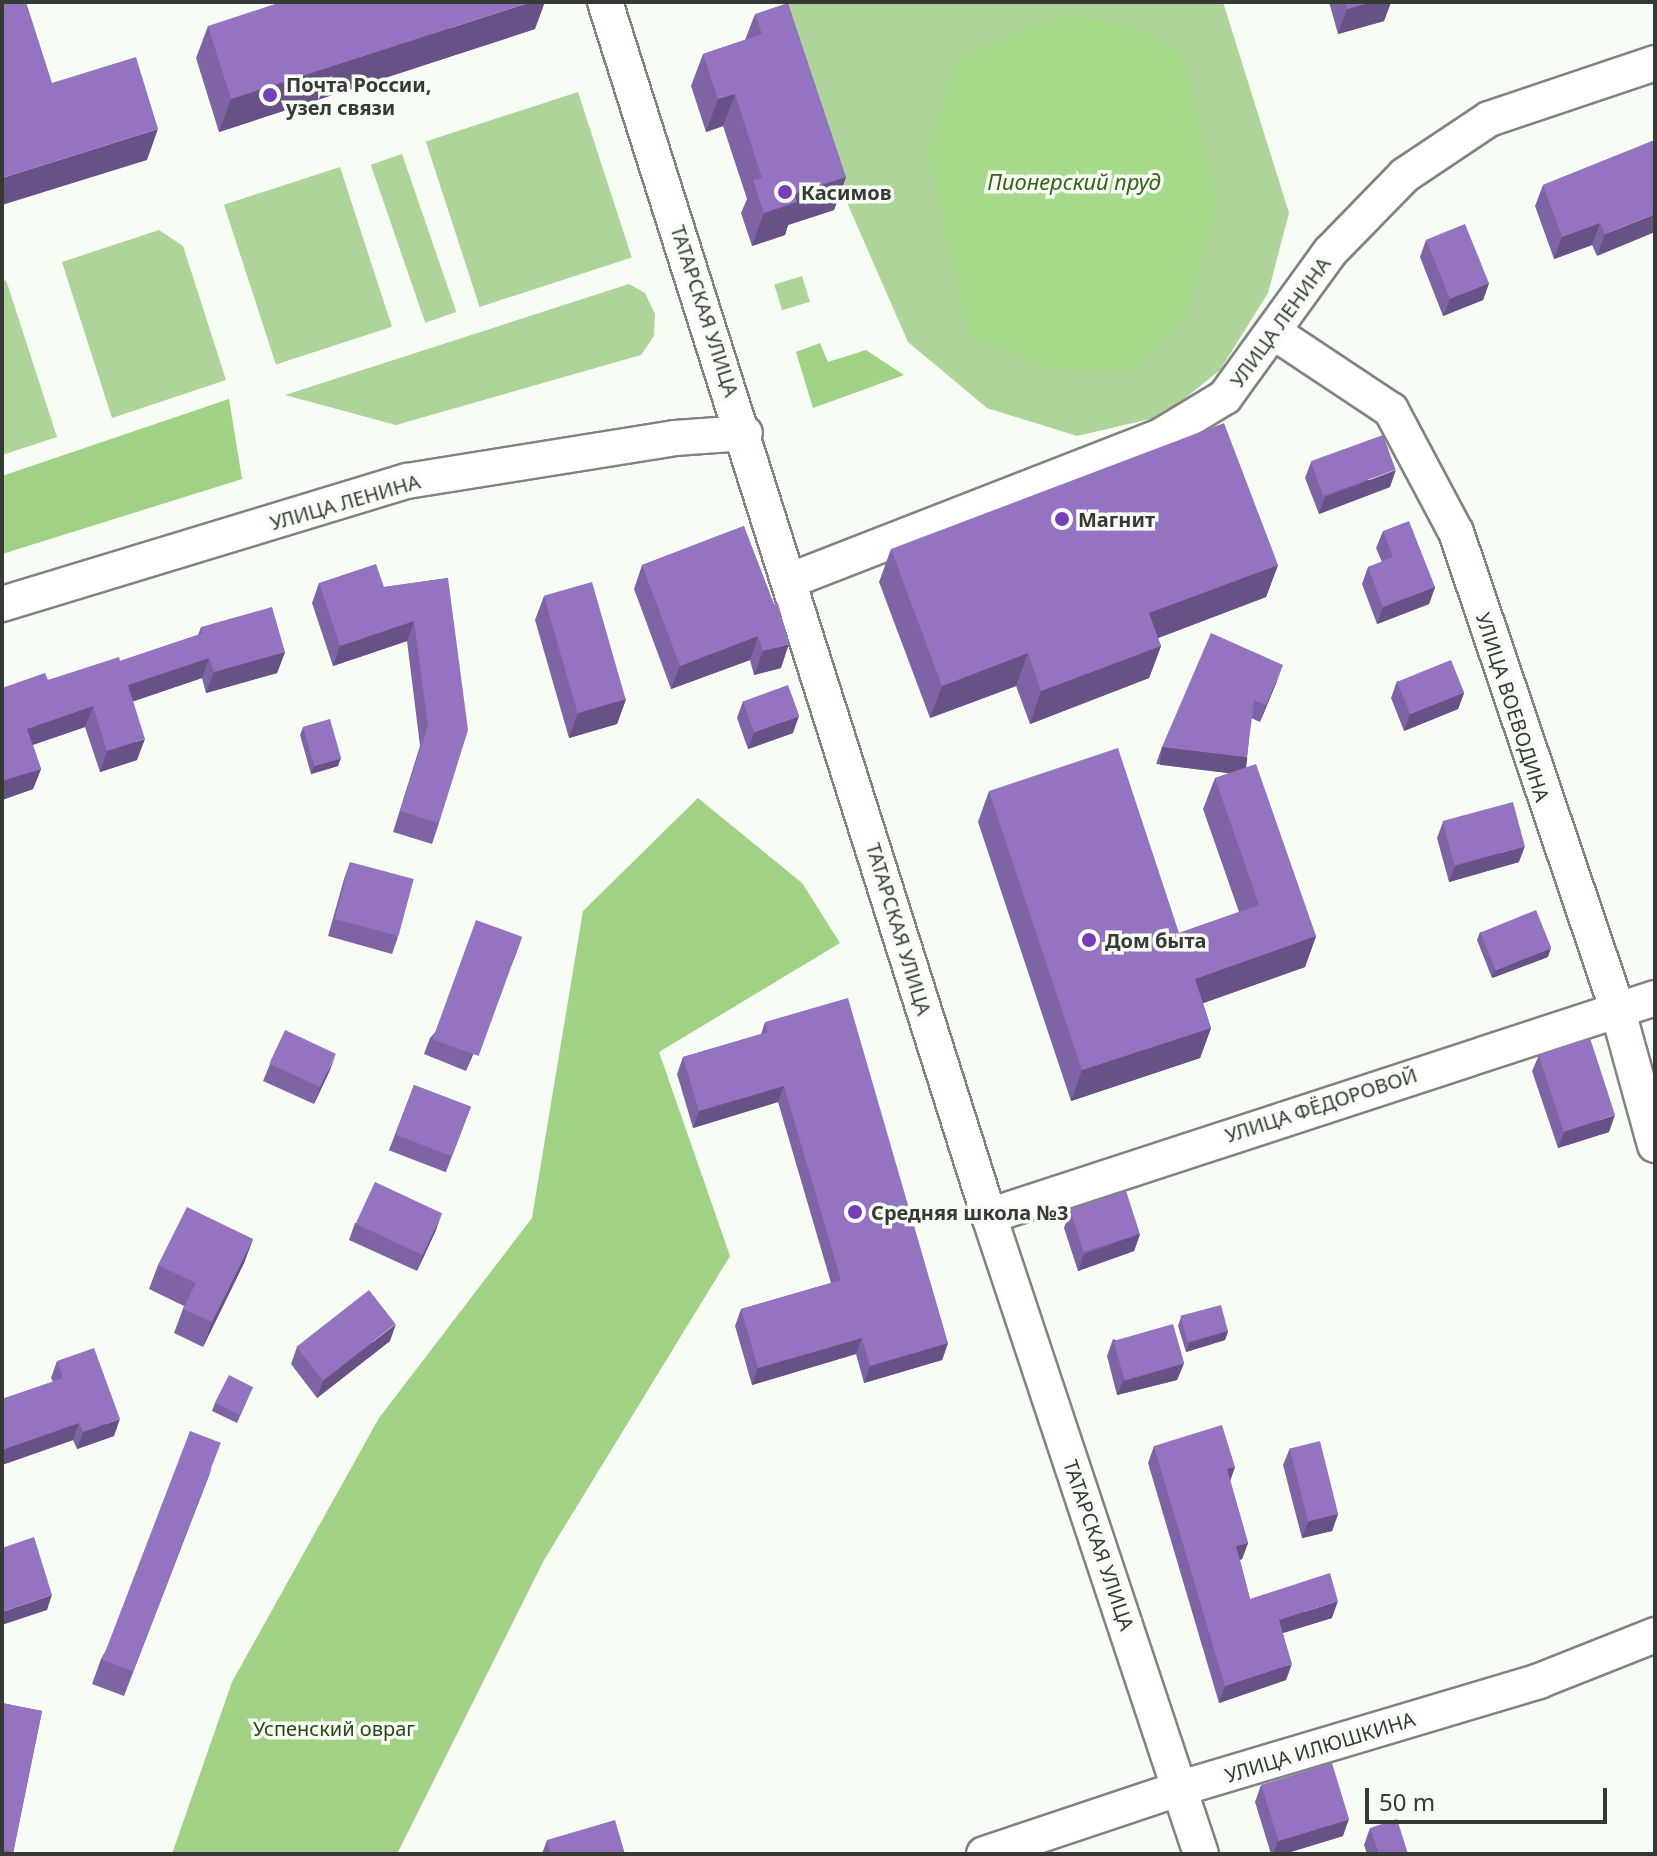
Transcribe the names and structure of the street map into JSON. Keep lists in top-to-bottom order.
{
  "streets": {
    "street": [
      "ТАТАРСКАЯ УЛИЦА",
      "УЛИЦА ЛЕНИНА",
      "УЛИЦА ВОЕВОДИНА",
      "УЛИЦА ФЁДОРОВОЙ",
      "УЛИЦА ИЛЮШКИНА"
    ]
  },
  "crossings": [
    ["ТАТАРСКАЯ УЛИЦА", "УЛИЦА ЛЕНИНА"],
    ["ТАТАРСКАЯ УЛИЦА", "УЛИЦА ФЁДОРОВОЙ"],
    ["ТАТАРСКАЯ УЛИЦА", "УЛИЦА ИЛЮШКИНА"],
    ["УЛИЦА ЛЕНИНА", "УЛИЦА ВОЕВОДИНА"],
    ["УЛИЦА ВОЕВОДИНА", "УЛИЦА ФЁДОРОВОЙ"]
  ],
  "water": ["Пионерский пруд"],
  "parks": ["Успенский овраг"],
  "places": [
    "Почта России, узел связи",
    "Касимов",
    "Магнит",
    "Дом быта",
    "Средняя школа №3"
  ],
  "scale_bar": "50 m"
}
